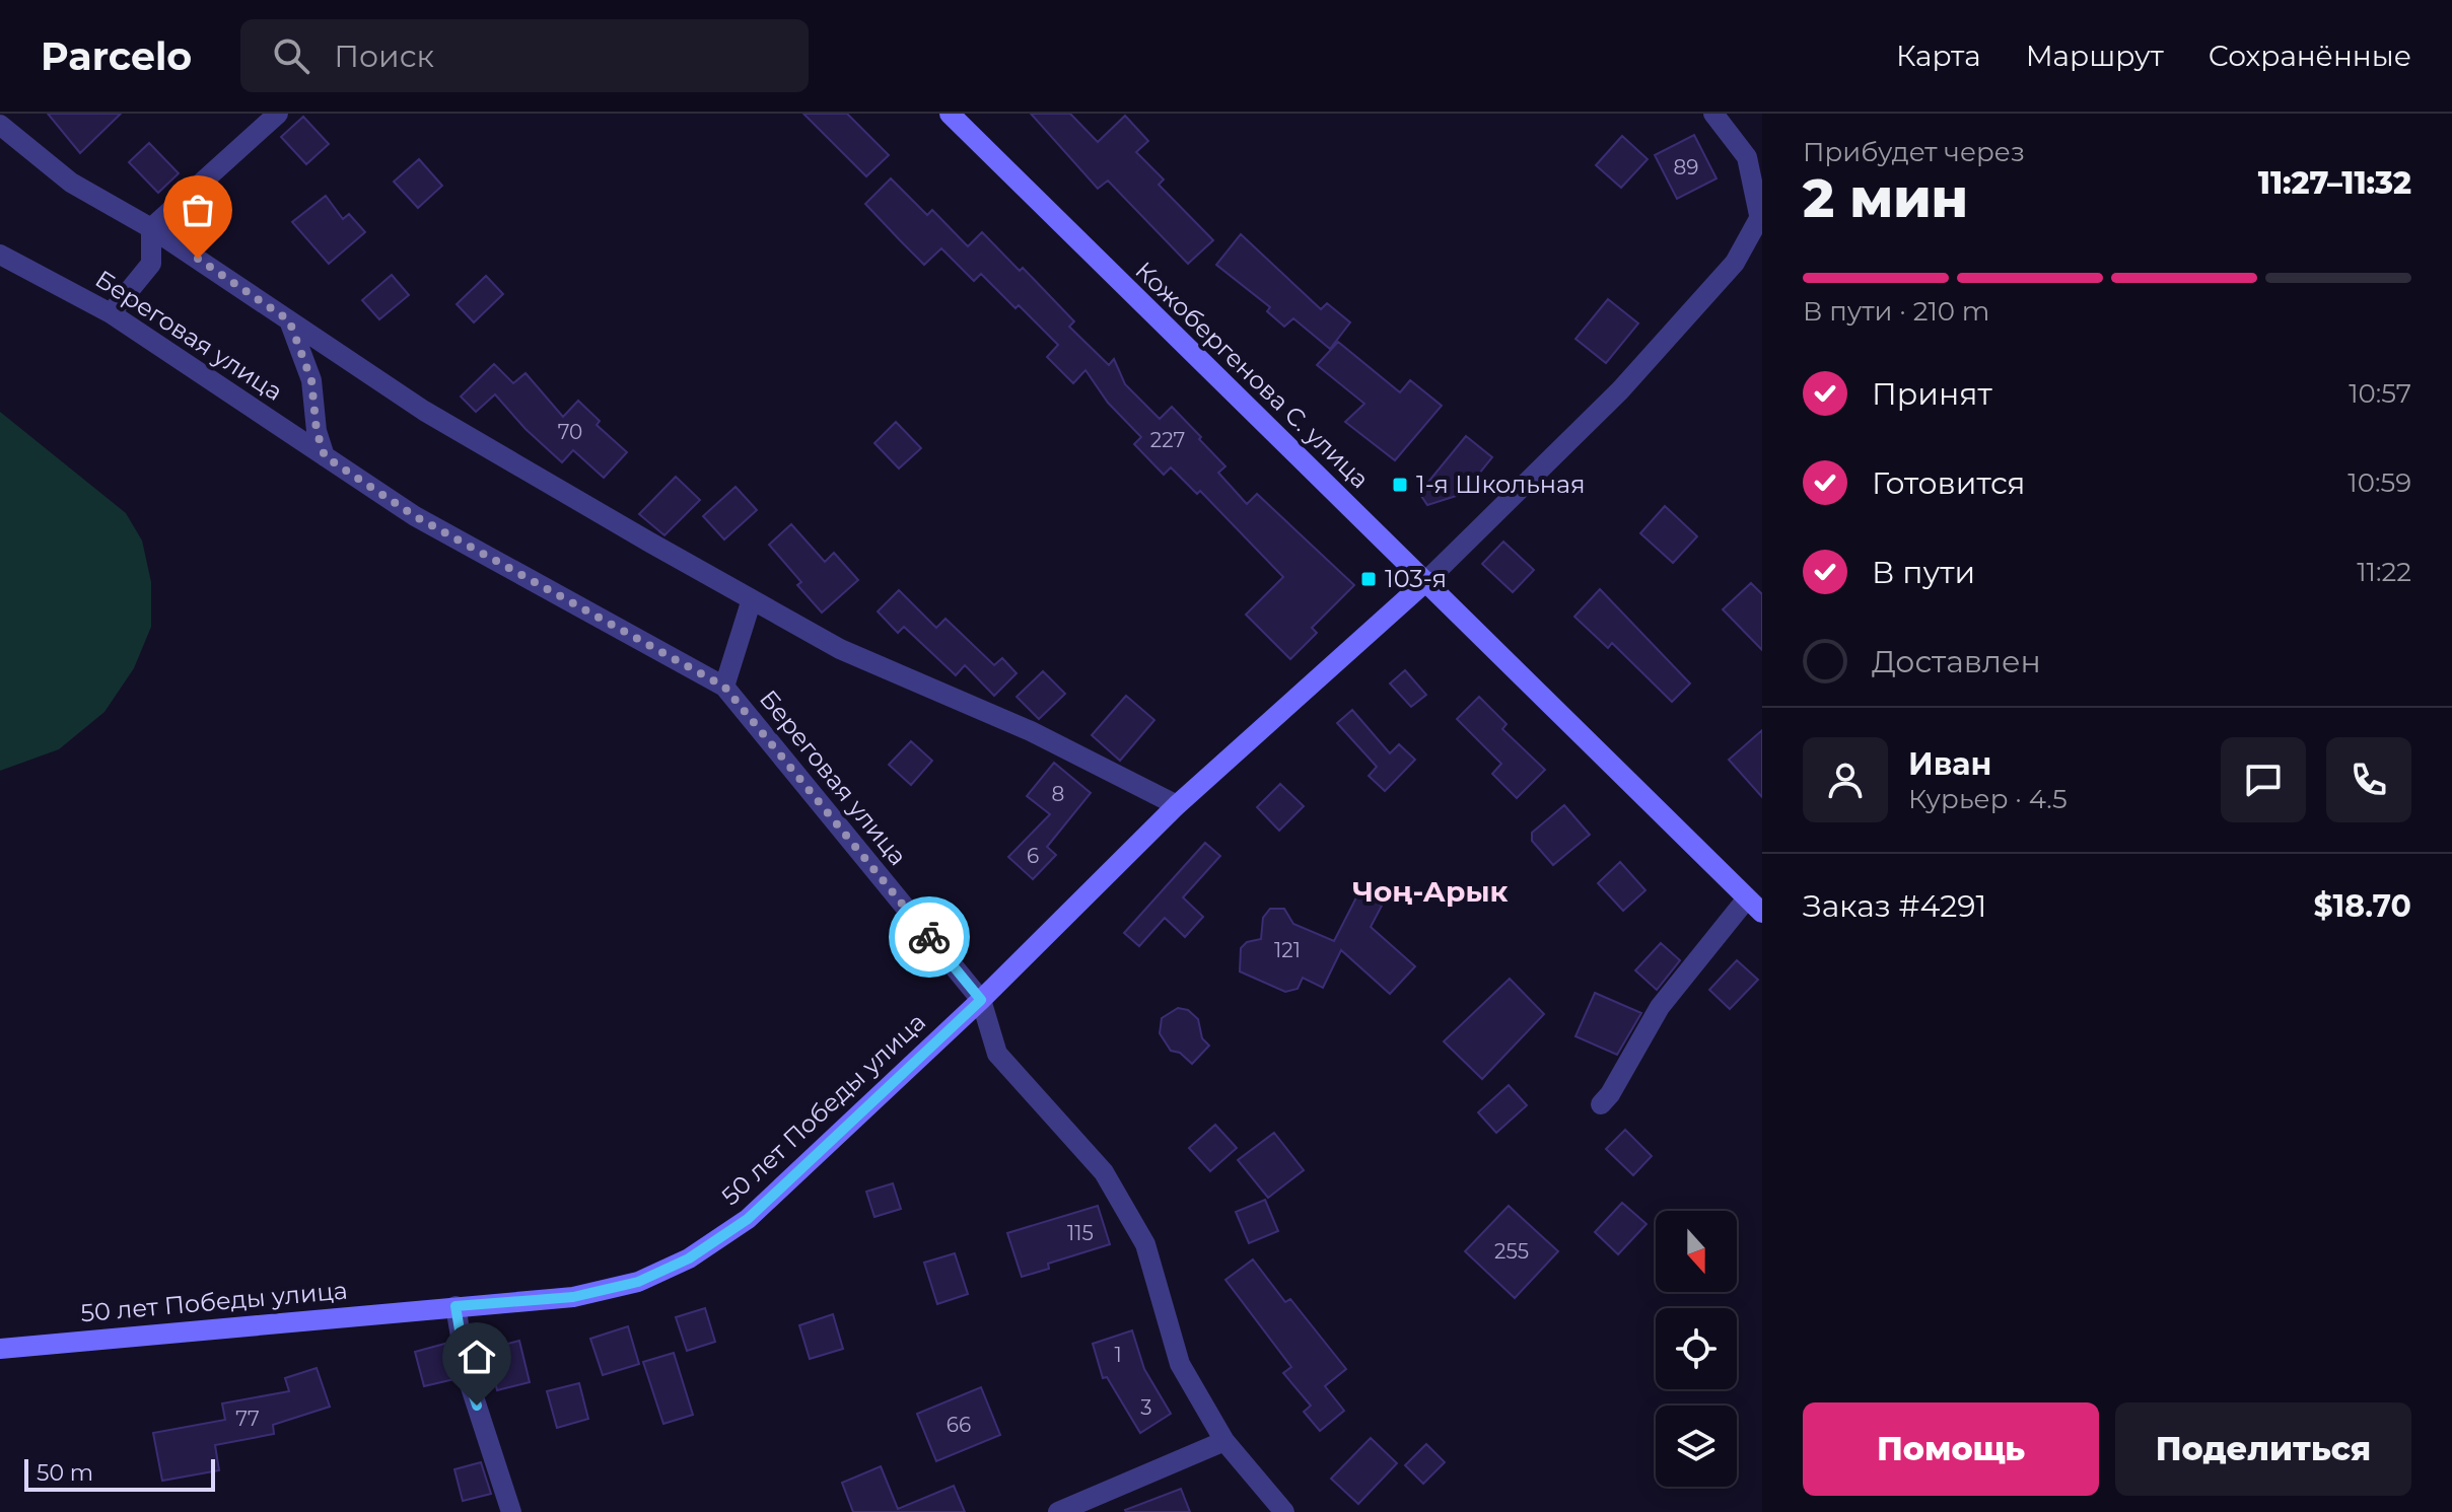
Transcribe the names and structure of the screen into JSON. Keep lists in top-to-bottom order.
{
  "streets": {
    "main road": ["Кожобергенова С. улица", "50 лет Победы улица"],
    "street": ["Береговая улица"]
  },
  "crossings": [
    ["Береговая улица", "50 лет Победы улица"],
    ["Кожобергенова С. улица", "50 лет Победы улица"]
  ],
  "districts": ["Чоң-Арык"],
  "places": {
    "transit": ["1-я Школьная", "103-я"]
  },
  "house_numbers": [
    "89",
    "70",
    "227",
    "8",
    "6",
    "121",
    "115",
    "255",
    "1",
    "3",
    "77",
    "66"
  ],
  "scale_bar": "50 m",
  "north": "bottom",
  "page": {
    "header": "Parcelo",
    "search": "Поиск",
    "nav": ["Карта", "Маршрут", "Сохранённые"],
    "heading": ["2 мин", "Прибудет через", "11:27–11:32"],
    "panel": [
      "Иван",
      "Курьер · 4.5",
      "Заказ #4291",
      "$18.70"
    ],
    "bar": "В пути · 210 m",
    "list": [
      ["Принят", "10:57"],
      ["Готовится", "10:59"],
      ["В пути", "11:22"],
      "Доставлен"
    ],
    "buttons": ["Помощь", "Поделиться"],
    "scale": "50 m"
  }
}
